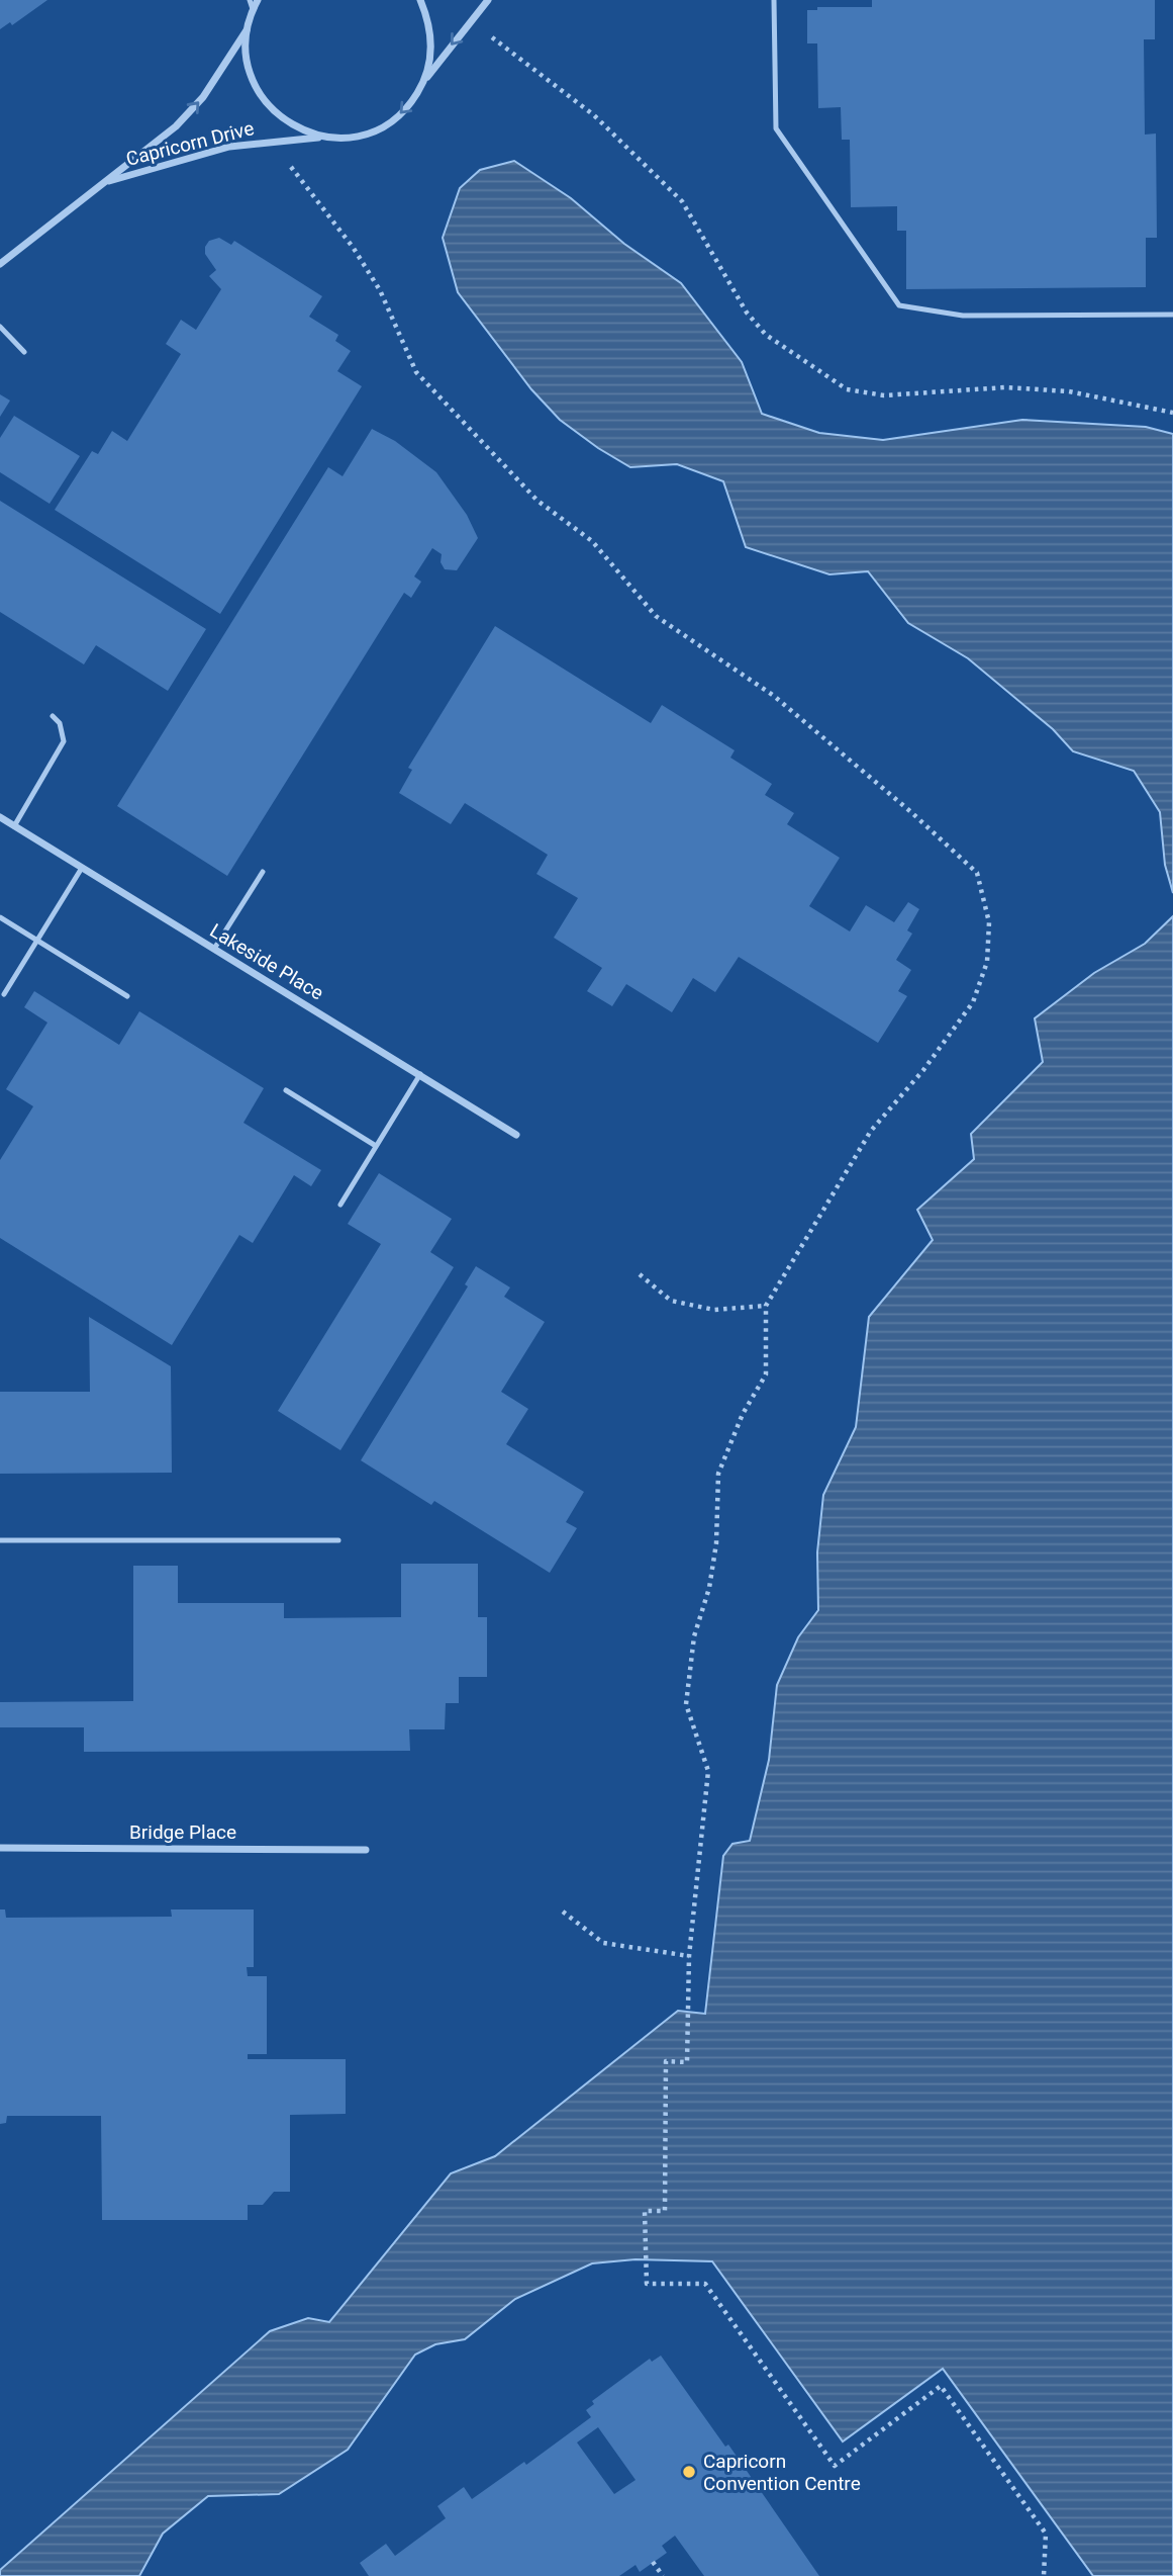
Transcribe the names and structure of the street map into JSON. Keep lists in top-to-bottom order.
{
  "streets": {
    "street": ["Capricorn Drive", "Lakeside Place", "Bridge Place"]
  },
  "places": ["Capricorn Convention Centre"]
}
